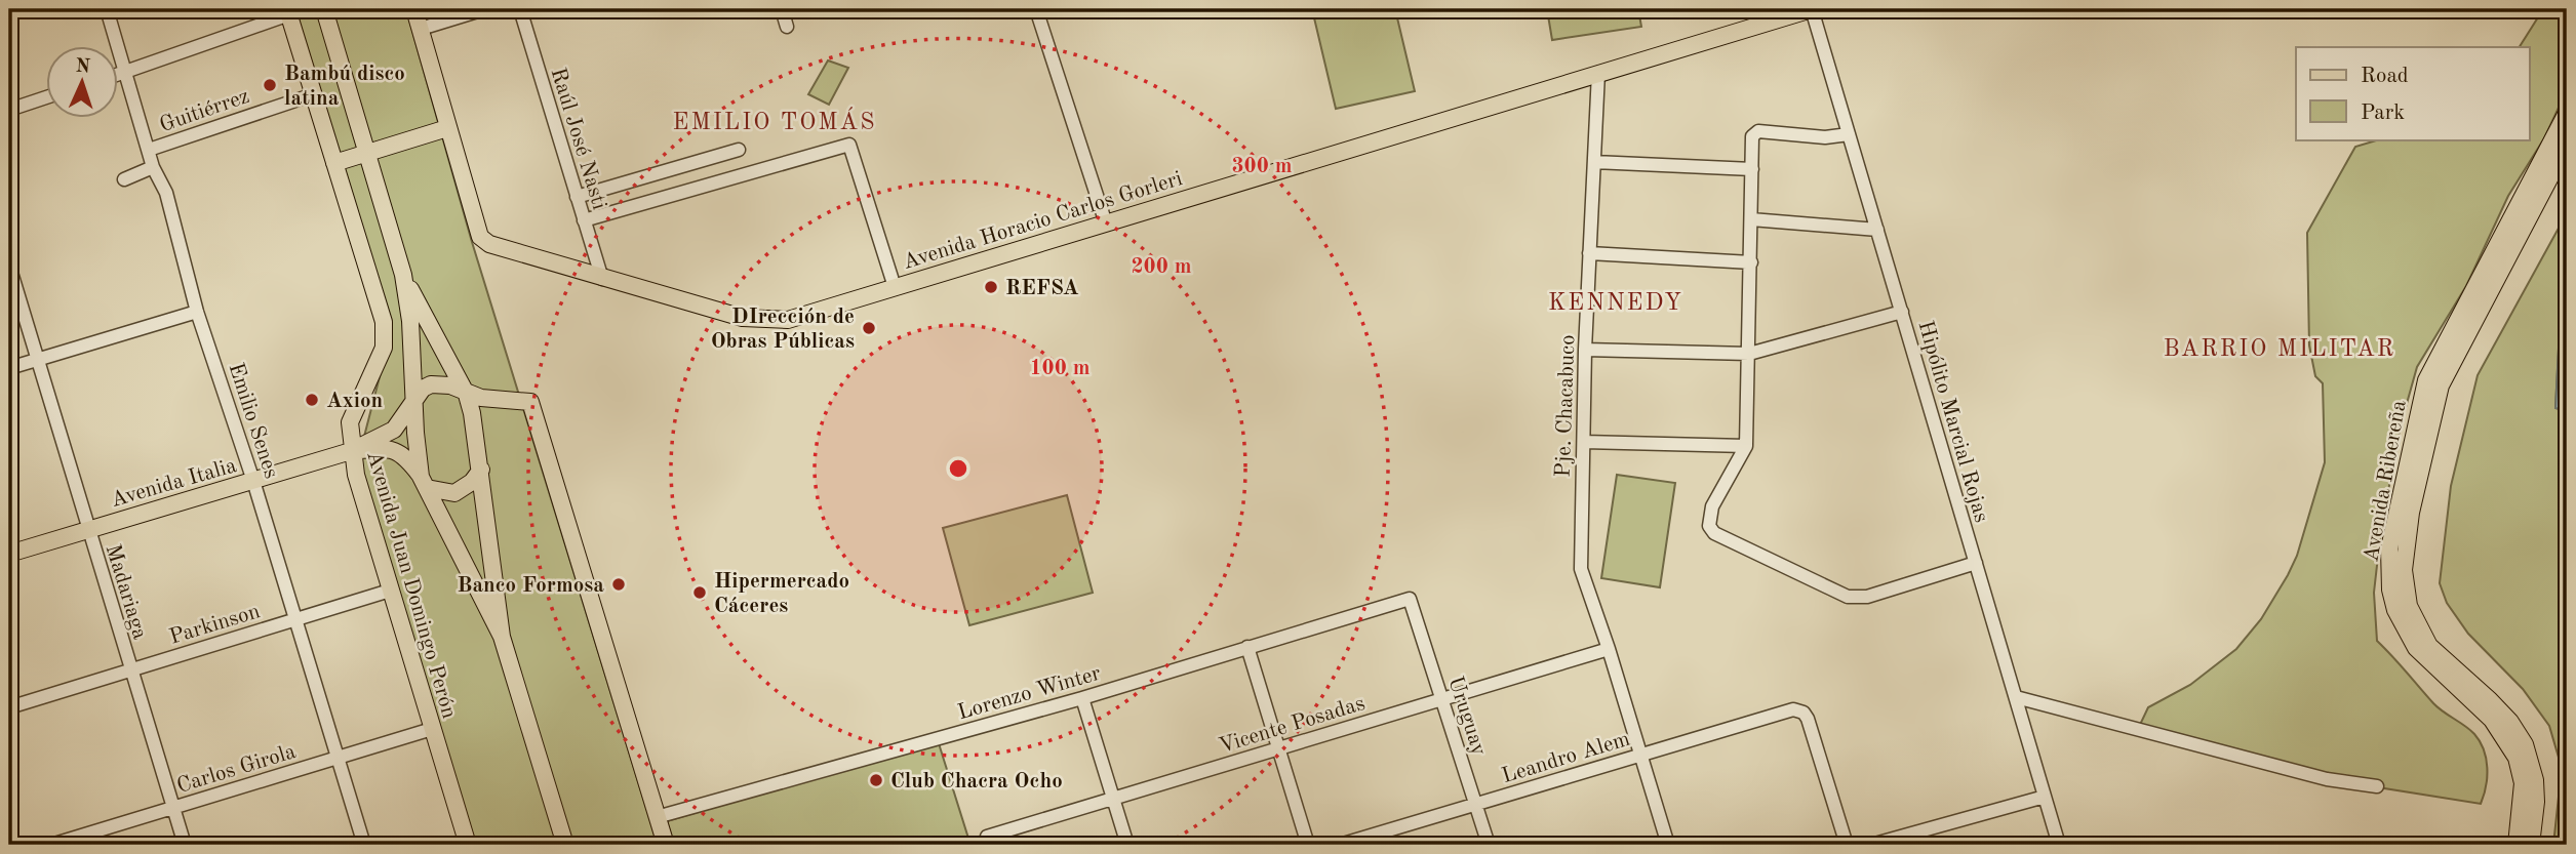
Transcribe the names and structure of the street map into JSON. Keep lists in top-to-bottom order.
{
  "streets": {
    "main road": [
      "Avenida Horacio Carlos Gorleri",
      "Avenida Ribereña",
      "Avenida Italia",
      "Avenida Juan Domingo Perón"
    ],
    "street": [
      "Guitiérrez",
      "Raúl José Nasti",
      "Pje. Chacabuco",
      "Emilio Senes",
      "Hipólito Marcial Rojas",
      "Madariaga",
      "Parkinson",
      "Lorenzo Winter",
      "Uruguay",
      "Vicente Posadas",
      "Leandro Alem",
      "Carlos Girola"
    ]
  },
  "crossings": [
    ["Guitiérrez", "Emilio Senes"],
    ["Guitiérrez", "Avenida Juan Domingo Perón"],
    ["Raúl José Nasti", "Avenida Horacio Carlos Gorleri"],
    ["Avenida Horacio Carlos Gorleri", "Pje. Chacabuco"],
    ["Avenida Horacio Carlos Gorleri", "Hipólito Marcial Rojas"],
    ["Pje. Chacabuco", "Vicente Posadas"],
    ["Pje. Chacabuco", "Leandro Alem"],
    ["Emilio Senes", "Avenida Italia"],
    ["Emilio Senes", "Parkinson"],
    ["Emilio Senes", "Carlos Girola"],
    ["Avenida Italia", "Avenida Juan Domingo Perón"],
    ["Avenida Italia", "Madariaga"],
    ["Avenida Juan Domingo Perón", "Parkinson"],
    ["Avenida Juan Domingo Perón", "Carlos Girola"],
    ["Madariaga", "Parkinson"],
    ["Madariaga", "Carlos Girola"],
    ["Lorenzo Winter", "Uruguay"],
    ["Uruguay", "Vicente Posadas"],
    ["Uruguay", "Leandro Alem"]
  ],
  "districts": ["EMILIO TOMÁS", "KENNEDY", "BARRIO MILITAR"],
  "places": [
    "Bambú disco latina",
    "REFSA",
    "DIrección de Obras Públicas",
    "Axion",
    "Banco Formosa",
    "Hipermercado Cáceres",
    "Club Chacra Ocho"
  ],
  "legend": ["Road", "Park"],
  "north": "top",
  "rings": ["300 m", "200 m", "100 m"]
}
